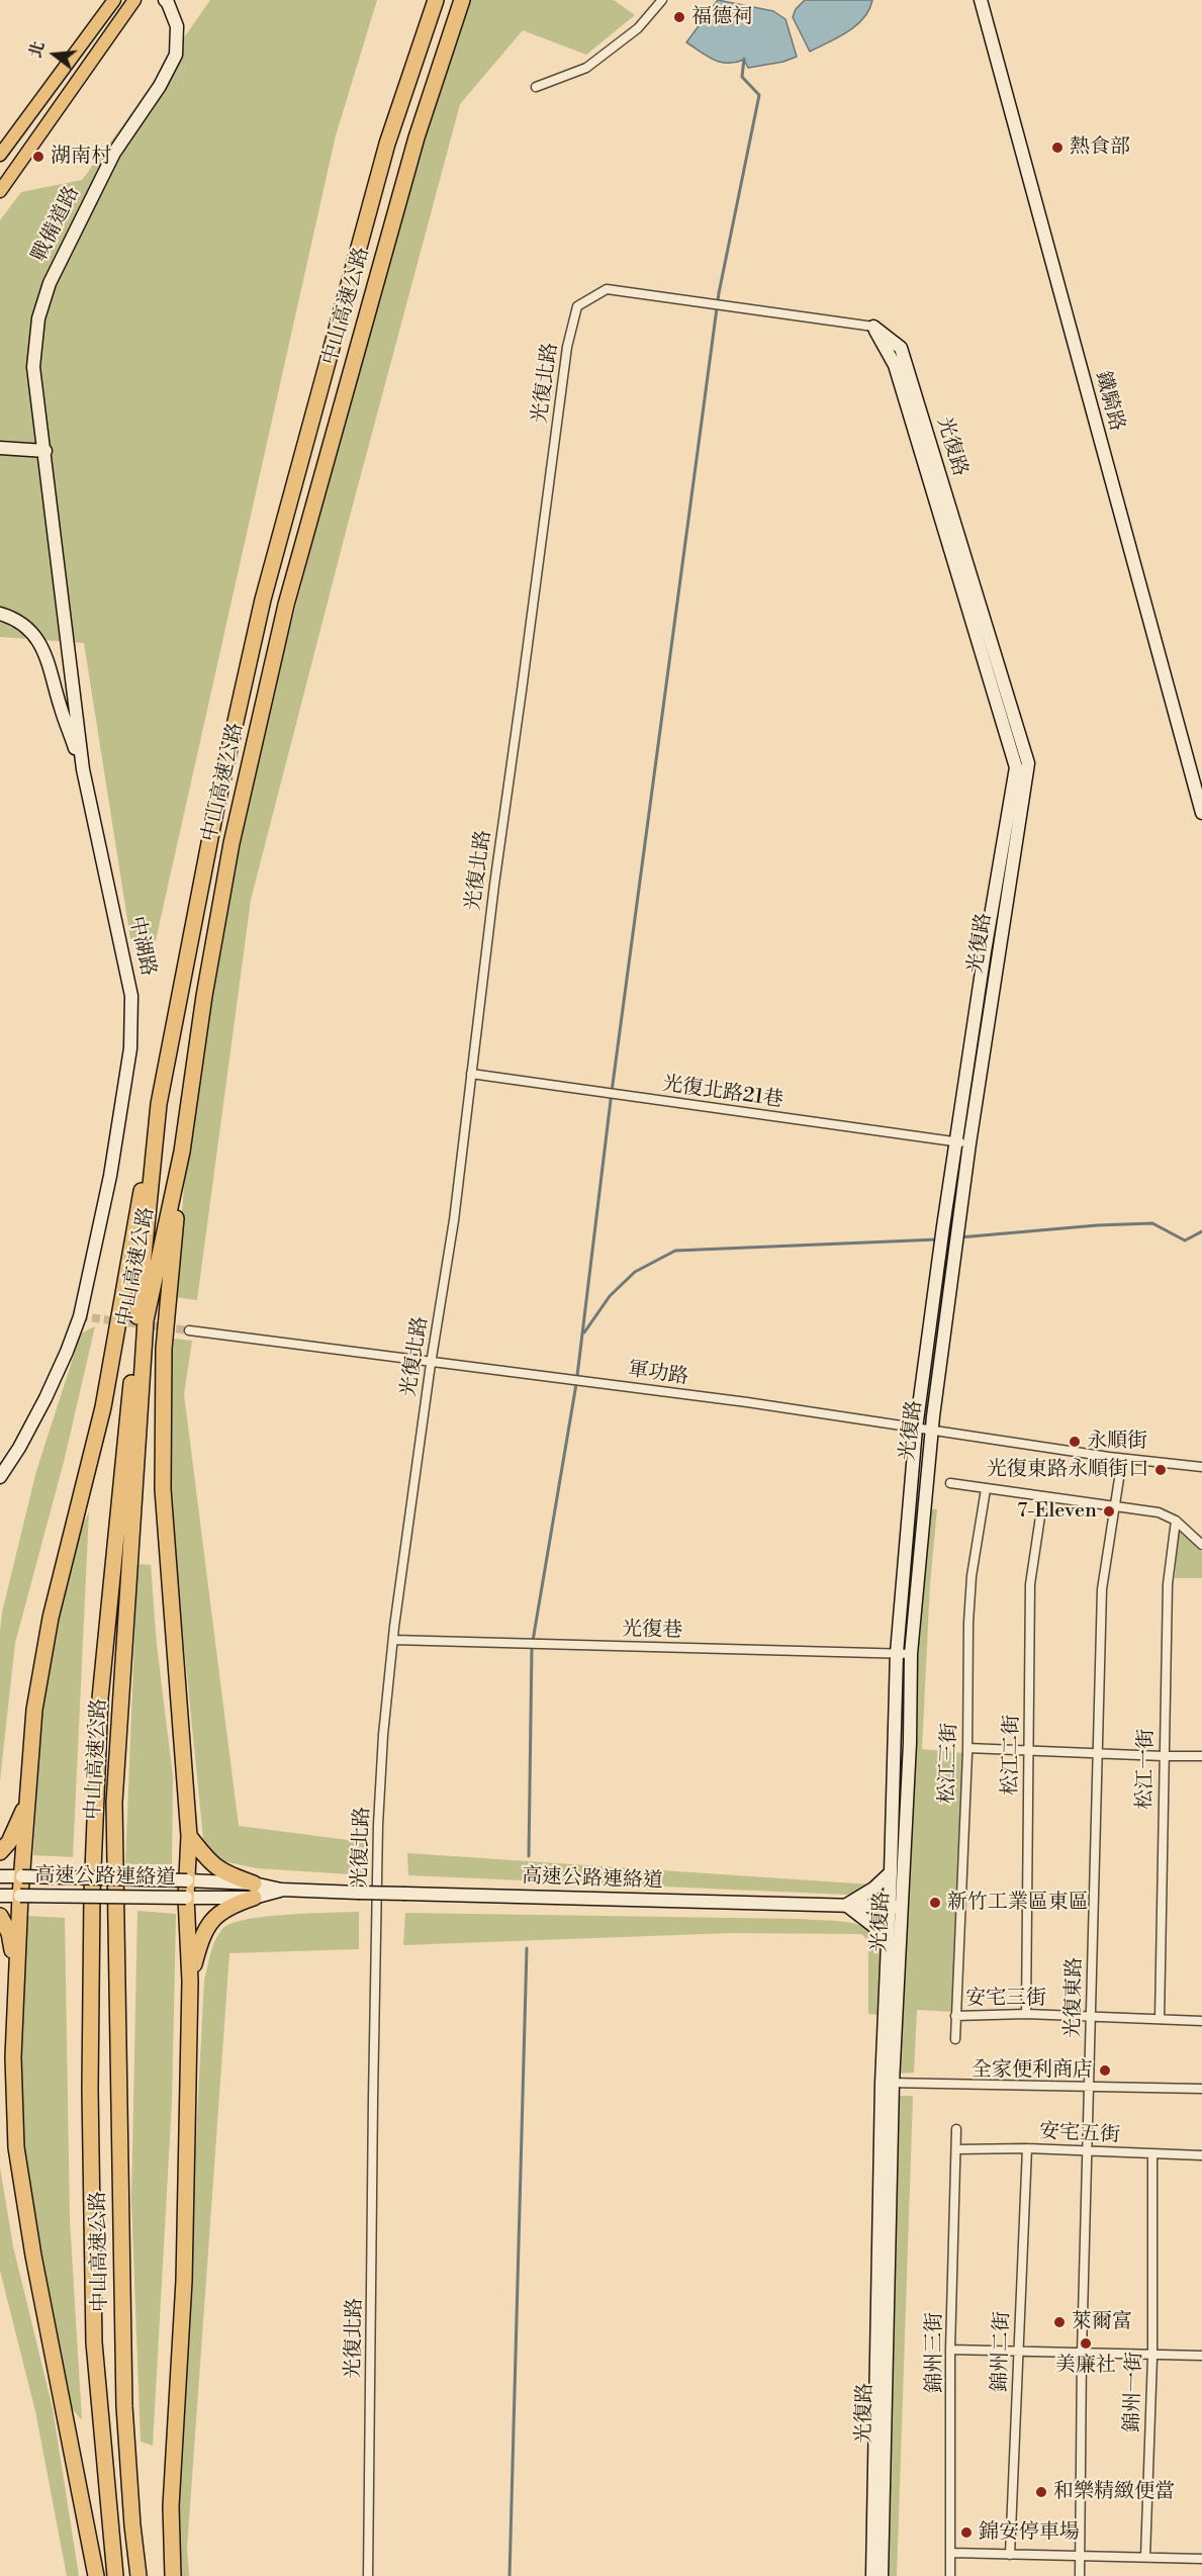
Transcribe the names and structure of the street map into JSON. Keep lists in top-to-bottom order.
{
  "streets": {
    "highway": ["中山高速公路"],
    "street": [
      "戰備道路",
      "光復北路",
      "鐵騎路",
      "光復路",
      "中湖路",
      "光復北路21巷",
      "軍功路",
      "光復巷",
      "松江二街",
      "松江三街",
      "松江一街",
      "高速公路連絡道",
      "光復東路",
      "安宅三街",
      "安宅五街",
      "錦州二街",
      "錦州三街",
      "錦州一街"
    ]
  },
  "crossings": [
    ["戰備道路", "中湖路"],
    ["光復北路", "光復路"],
    ["光復北路", "光復北路21巷"],
    ["光復北路", "軍功路"],
    ["光復北路", "光復巷"],
    ["光復路", "光復北路21巷"],
    ["光復路", "軍功路"],
    ["光復路", "光復巷"],
    ["光復路", "高速公路連絡道"],
    ["軍功路", "光復東路"],
    ["松江二街", "安宅三街"],
    ["松江三街", "安宅三街"],
    ["松江一街", "安宅三街"],
    ["光復東路", "安宅三街"],
    ["光復東路", "安宅五街"],
    ["安宅五街", "錦州二街"],
    ["安宅五街", "錦州三街"],
    ["安宅五街", "錦州一街"]
  ],
  "places": [
    "福德祠",
    "熱食部",
    "湖南村",
    "永順街",
    "光復東路永順街口",
    "7-Eleven",
    "新竹工業區東區",
    "全家便利商店",
    "萊爾富",
    "美廉社",
    "和樂精緻便當",
    "錦安停車場"
  ],
  "north": "left"
}
